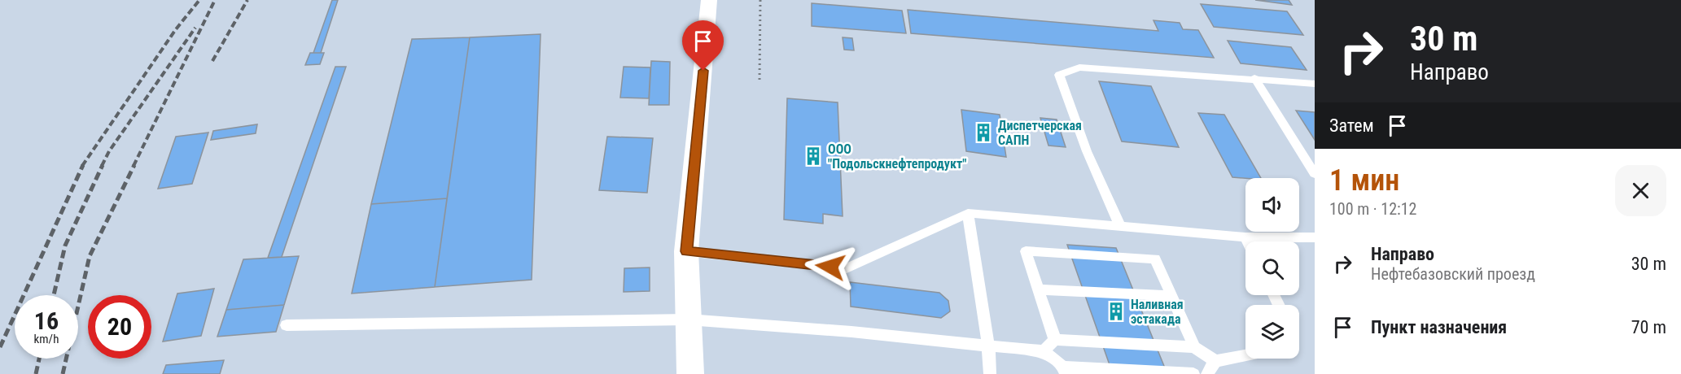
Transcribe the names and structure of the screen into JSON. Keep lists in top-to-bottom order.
{
  "places": {
    "building": ["Диспетчерская САПН", "ООО \"Подольскнефтепродукт\"", "Наливная эстакада"]
  },
  "page": {
    "turn": ["30 m", "Направо"],
    "then": "Затем",
    "heading": ["1 мин", "100 m · 12:12"],
    "list": [
      {
        "name": "Направо",
        "note": "Нефтебазовский проезд",
        "value": "30 m"
      },
      {
        "name": "Пункт назначения",
        "value": "70 m"
      }
    ],
    "speed": "16 km/h",
    "limit": "20"
  }
}
